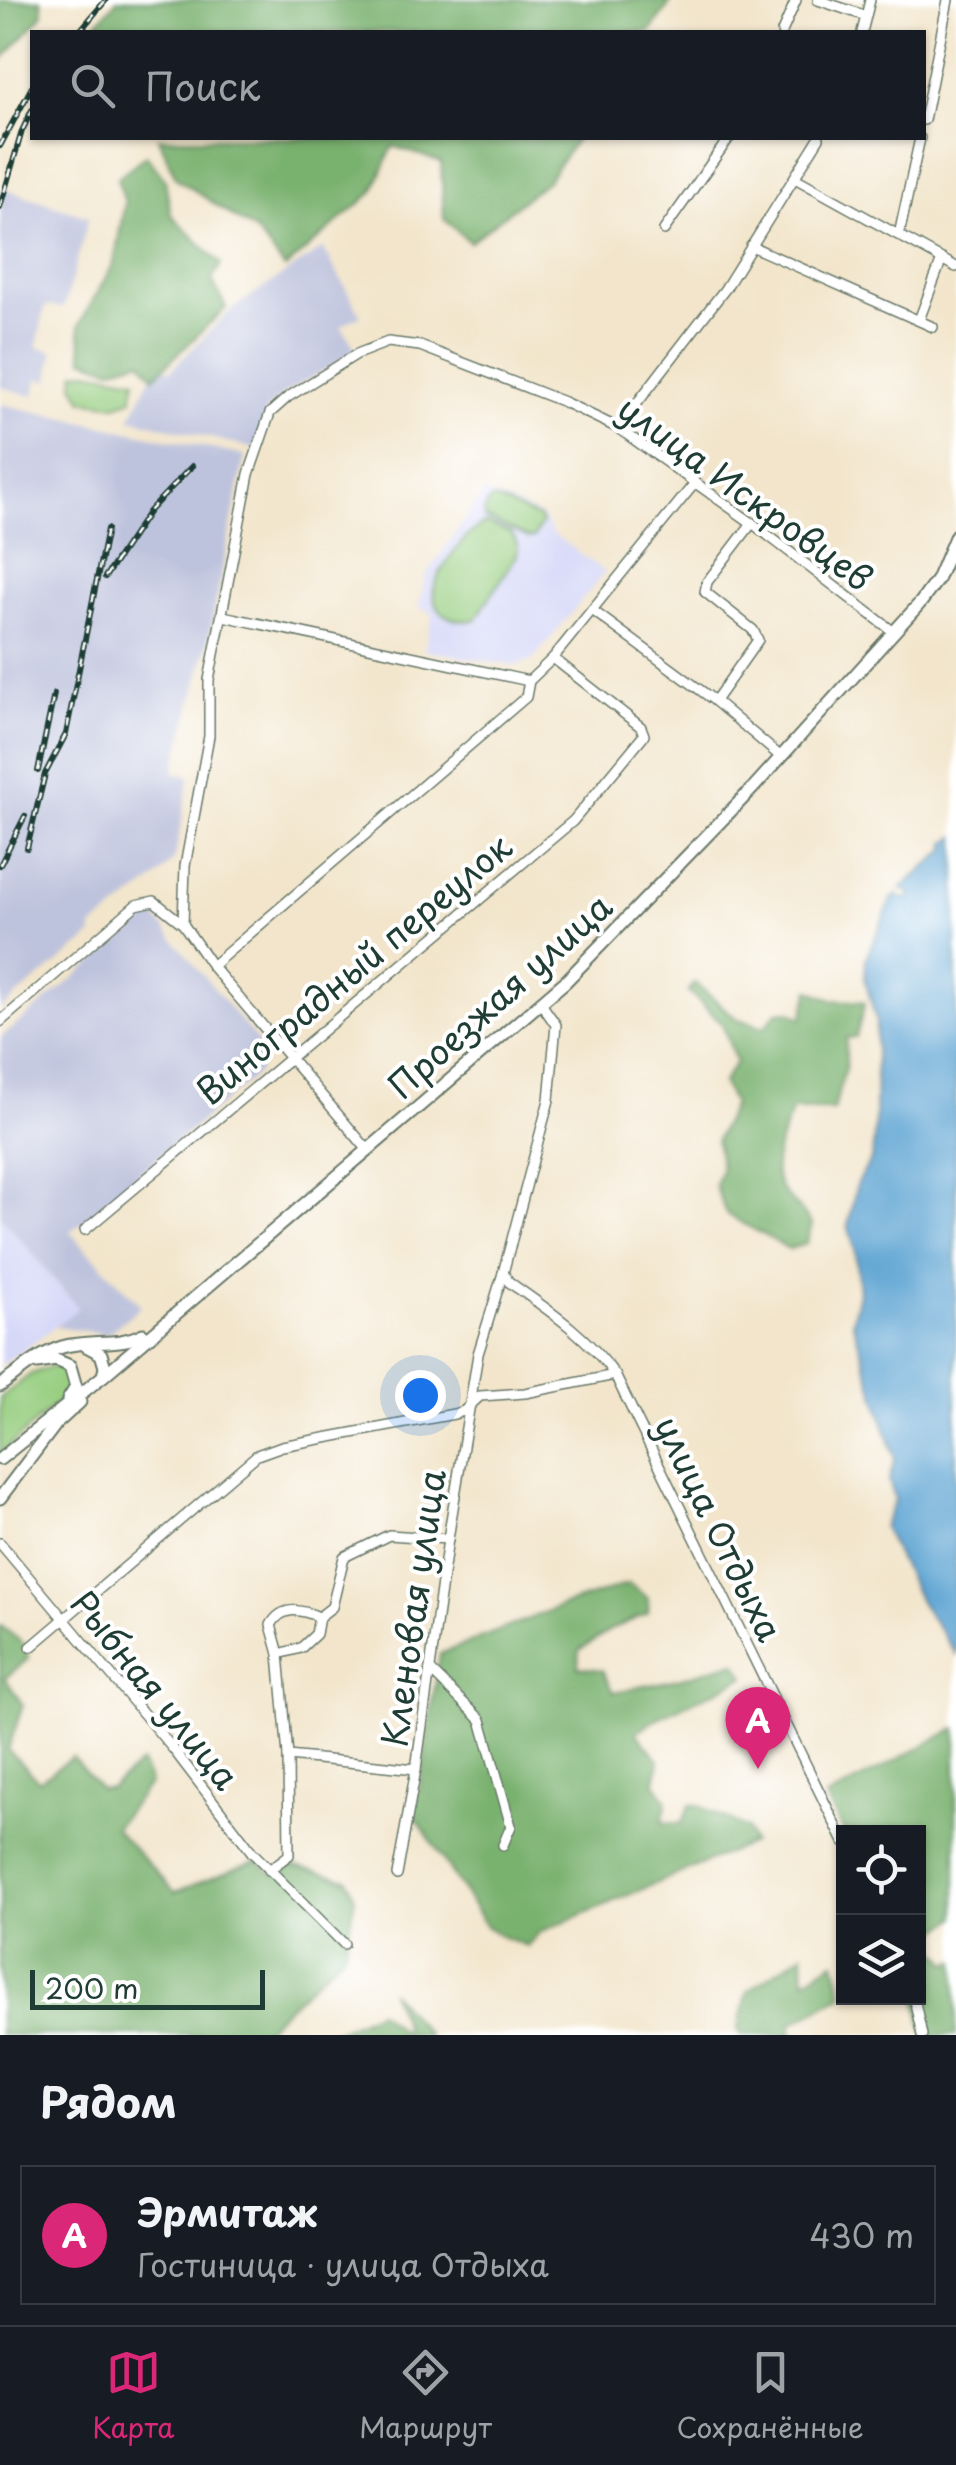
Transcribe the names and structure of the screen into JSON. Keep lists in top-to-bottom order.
{
  "streets": {
    "main road": ["Проезжая улица"],
    "street": [
      "улица Искровцев",
      "Виноградный переулок",
      "улица Отдыха",
      "Кленовая улица",
      "Рыбная улица"
    ]
  },
  "crossings": [
    ["улица Искровцев", "Проезжая улица"],
    ["Проезжая улица", "Кленовая улица"],
    ["улица Отдыха", "Кленовая улица"]
  ],
  "scale_bar": "200 m",
  "page": {
    "search": "Поиск",
    "pins": "A",
    "scale": "200 m",
    "heading": "Рядом",
    "list": [
      {
        "mark": "A",
        "name": "Эрмитаж",
        "note": "Гостиница · улица Отдыха",
        "value": "430 m"
      }
    ],
    "nav": ["Карта", "Маршрут", "Сохранённые"]
  }
}
